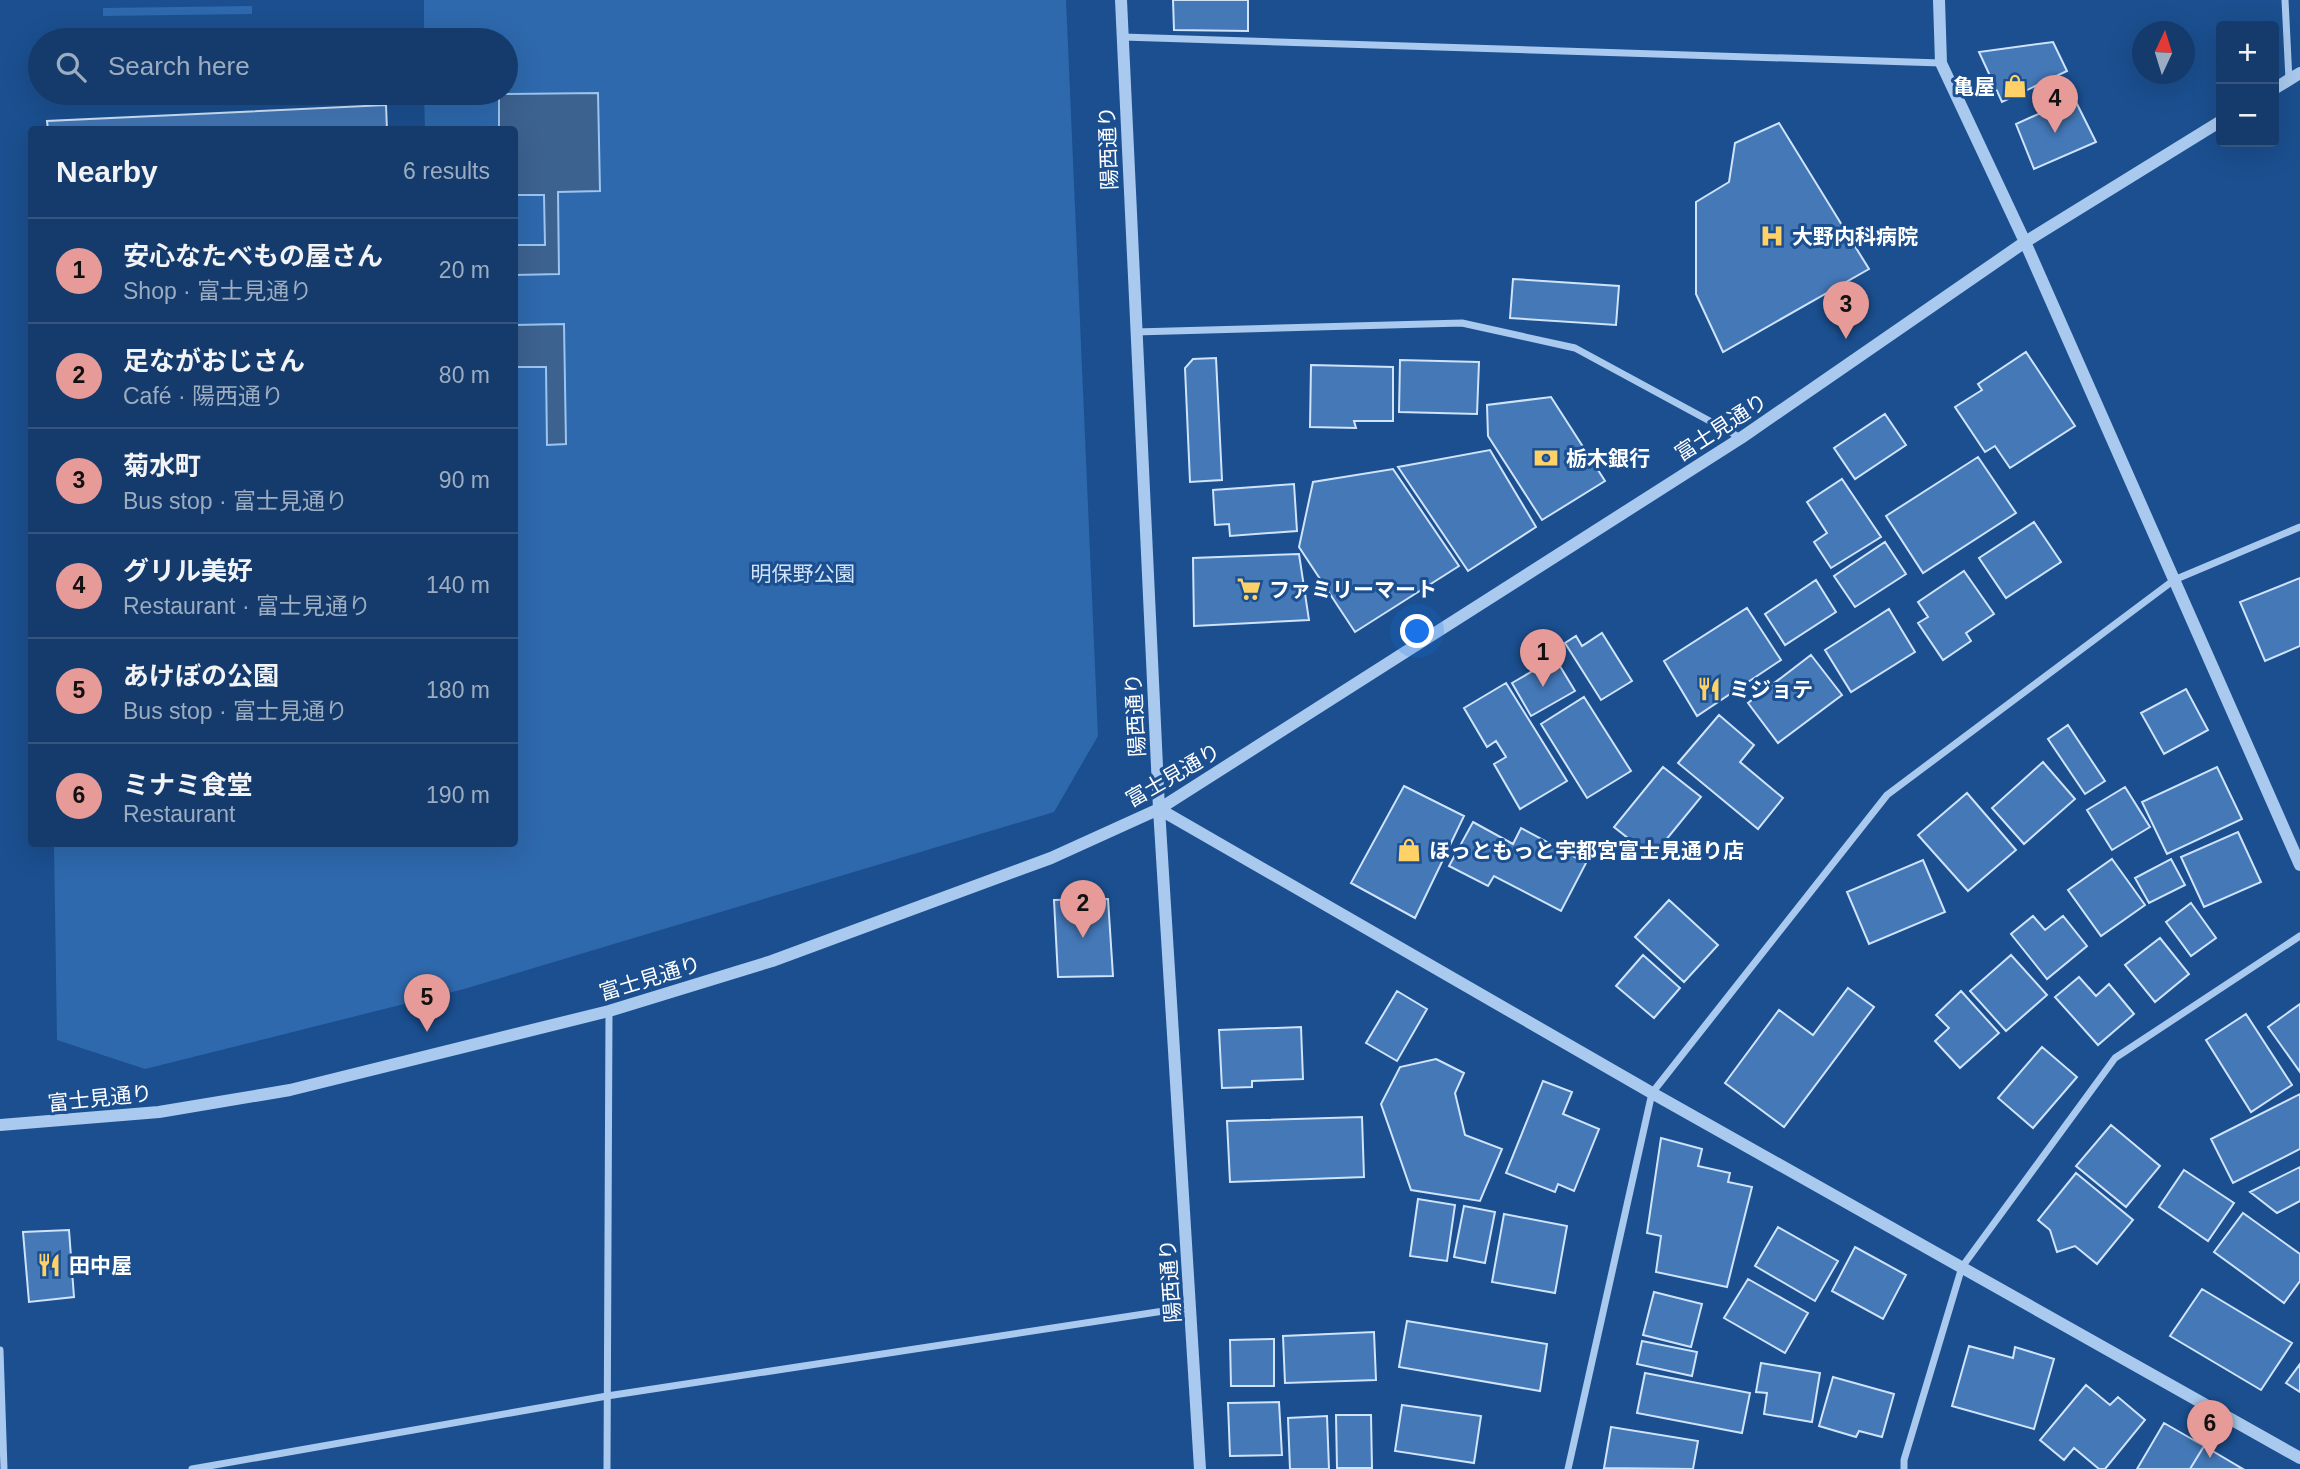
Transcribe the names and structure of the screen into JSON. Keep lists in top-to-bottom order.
{
  "streets": {
    "street": ["陽西通り", "富士見通り"]
  },
  "crossings": [
    ["陽西通り", "富士見通り"]
  ],
  "parks": ["明保野公園"],
  "places": {
    "shop": ["亀屋", "ほっともっと宇都宮富士見通り店"],
    "hospital": ["大野内科病院"],
    "bank": ["栃木銀行"],
    "supermarket": ["ファミリーマート"],
    "restaurant": ["ミジョテ", "田中屋"]
  },
  "north": "top",
  "page": {
    "map_buttons": ["+", "−"],
    "search": "Search here",
    "pins": [
      "4",
      "3",
      "1",
      "2",
      "5",
      "6"
    ],
    "heading": ["Nearby", "6 results"],
    "list": [
      {
        "mark": "1",
        "name": "安心なたべもの屋さん",
        "note": "Shop · 富士見通り",
        "value": "20 m"
      },
      {
        "mark": "2",
        "name": "足ながおじさん",
        "note": "Café · 陽西通り",
        "value": "80 m"
      },
      {
        "mark": "3",
        "name": "菊水町",
        "note": "Bus stop · 富士見通り",
        "value": "90 m"
      },
      {
        "mark": "4",
        "name": "グリル美好",
        "note": "Restaurant · 富士見通り",
        "value": "140 m"
      },
      {
        "mark": "5",
        "name": "あけぼの公園",
        "note": "Bus stop · 富士見通り",
        "value": "180 m"
      },
      {
        "mark": "6",
        "name": "ミナミ食堂",
        "note": "Restaurant",
        "value": "190 m"
      }
    ]
  }
}
